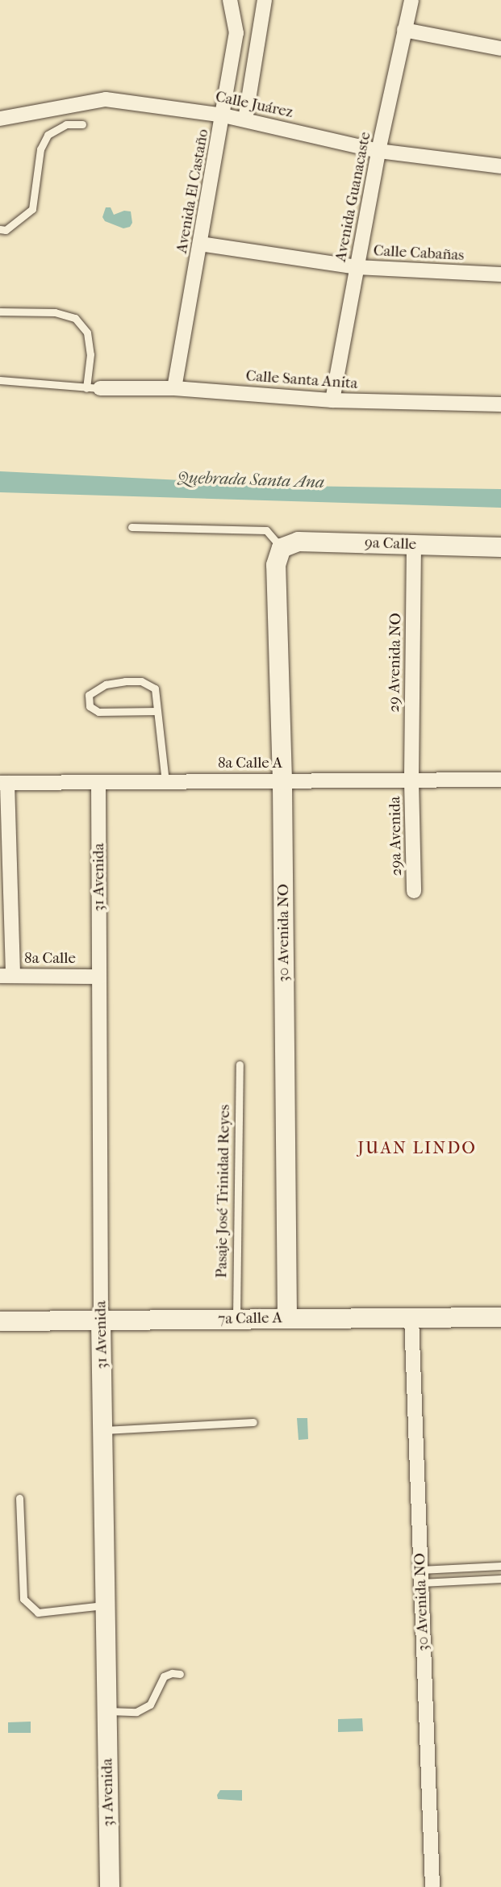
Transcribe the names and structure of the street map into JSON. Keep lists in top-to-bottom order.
{
  "streets": {
    "street": [
      "Calle Juárez",
      "Avenida El Castaño",
      "Avenida Guanacaste",
      "Calle Cabañas",
      "Calle Santa Anita",
      "9a Calle",
      "29 Avenida NO",
      "8a Calle A",
      "29a Avenida",
      "31 Avenida",
      "30 Avenida NO",
      "8a Calle",
      "7a Calle A"
    ],
    "lane": ["Pasaje José Trinidad Reyes"]
  },
  "crossings": [
    ["Calle Juárez", "Avenida El Castaño"],
    ["Calle Juárez", "Avenida Guanacaste"],
    ["Avenida El Castaño", "Calle Cabañas"],
    ["Avenida El Castaño", "Calle Santa Anita"],
    ["Avenida Guanacaste", "Calle Cabañas"],
    ["Avenida Guanacaste", "Calle Santa Anita"],
    ["9a Calle", "29 Avenida NO"],
    ["9a Calle", "30 Avenida NO"],
    ["29 Avenida NO", "8a Calle A"],
    ["29 Avenida NO", "29a Avenida"],
    ["8a Calle A", "29a Avenida"],
    ["8a Calle A", "31 Avenida"],
    ["8a Calle A", "30 Avenida NO"],
    ["31 Avenida", "8a Calle"],
    ["31 Avenida", "7a Calle A"],
    ["30 Avenida NO", "7a Calle A"],
    ["Pasaje José Trinidad Reyes", "7a Calle A"]
  ],
  "districts": ["JUAN LINDO"],
  "water": ["Quebrada Santa Ana"]
}
